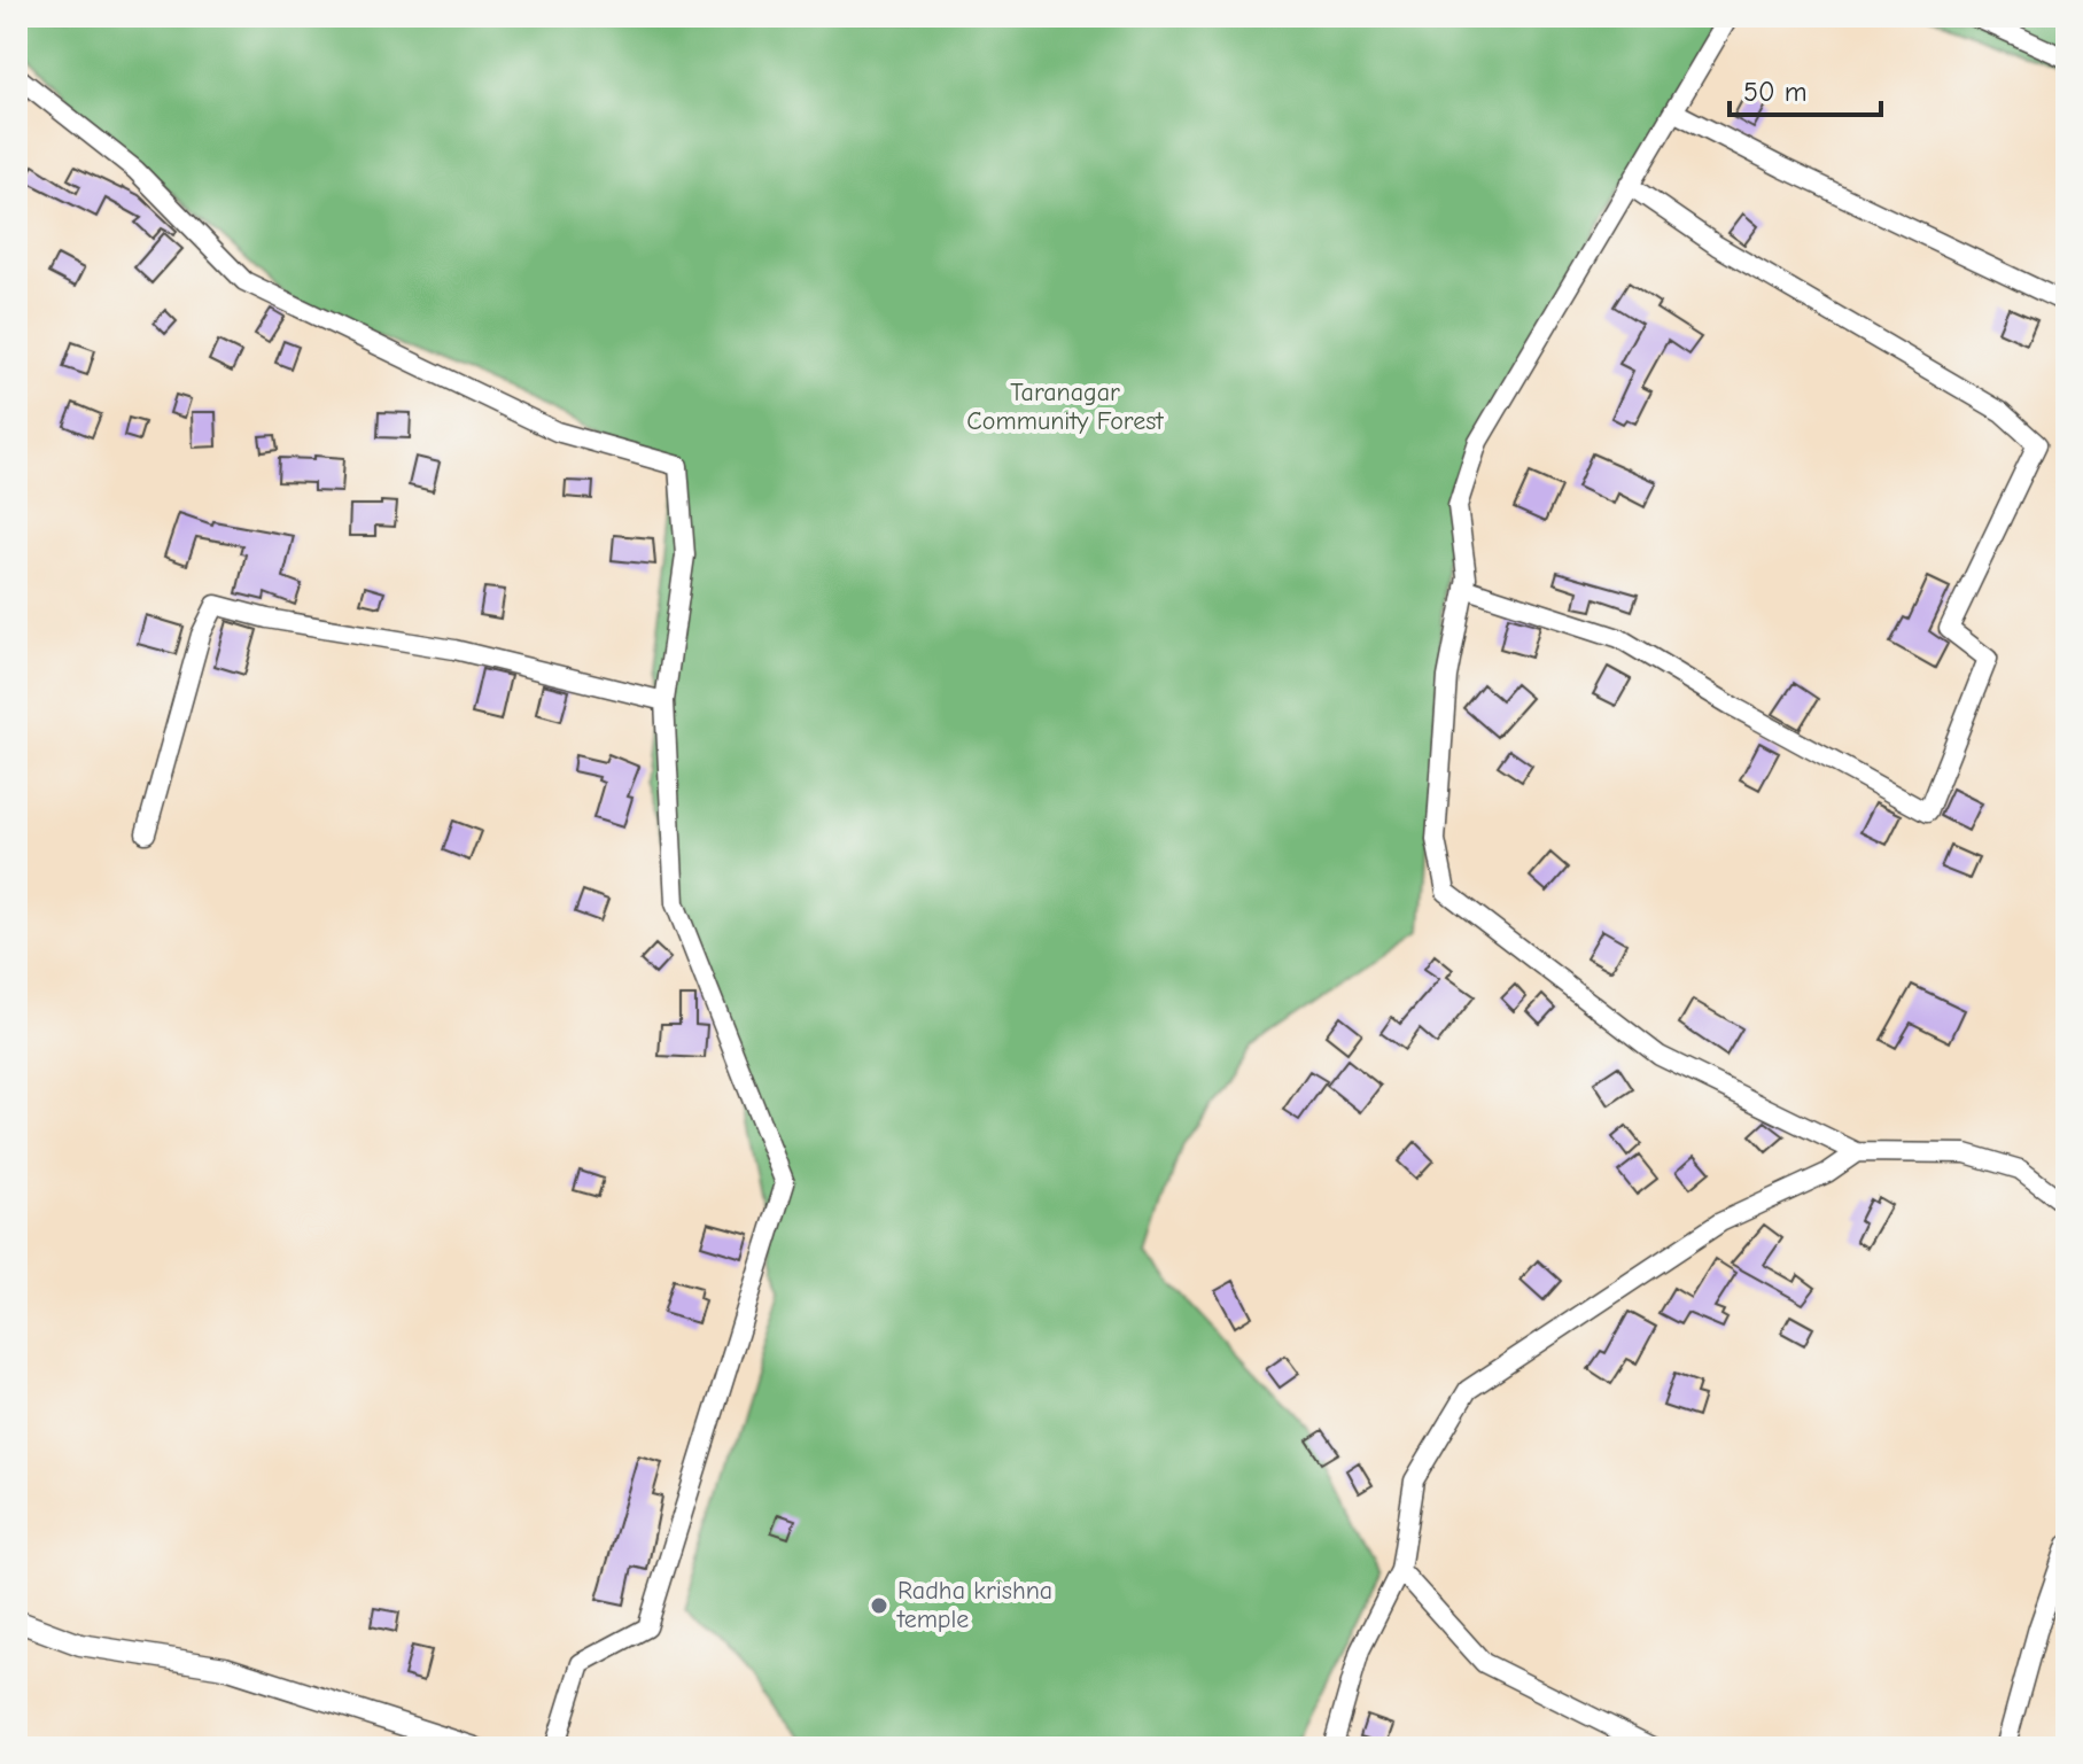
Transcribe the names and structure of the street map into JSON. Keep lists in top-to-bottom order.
{
  "parks": ["Taranagar Community Forest"],
  "places": ["Radha krishna temple"],
  "scale_bar": "50 m"
}
